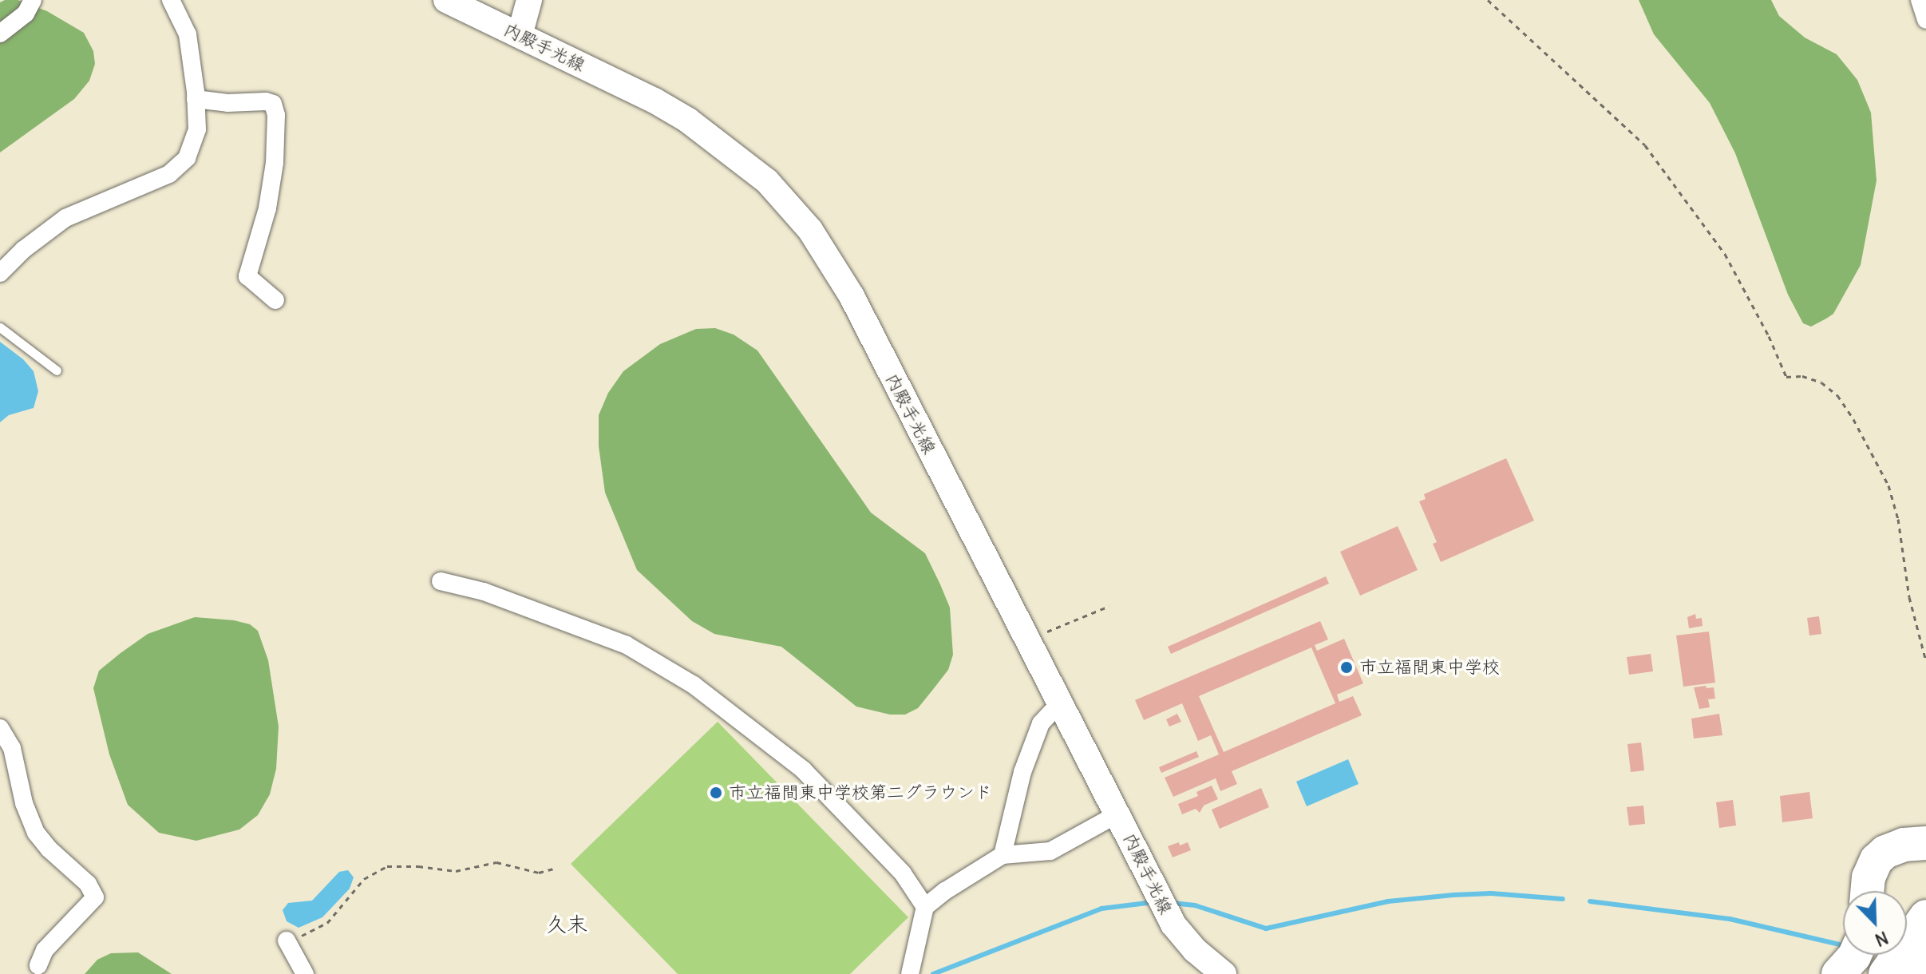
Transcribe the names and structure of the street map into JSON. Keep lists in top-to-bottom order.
{
  "streets": {
    "main road": ["内殿手光線"]
  },
  "districts": ["久末"],
  "places": ["市立福間東中学校", "市立福間東中学校第二グラウンド"],
  "north": "bottom right"
}
